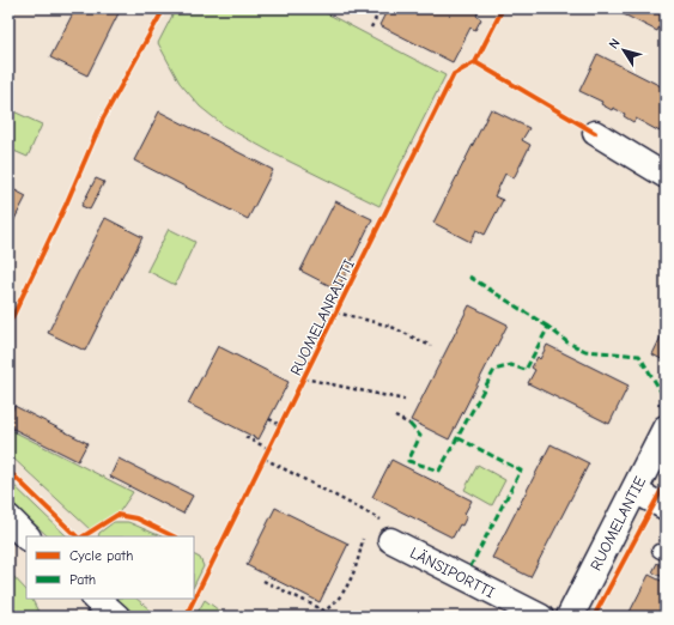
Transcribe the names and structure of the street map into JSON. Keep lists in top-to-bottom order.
{
  "streets": {
    "street": ["RUOMELANTIE", "LÄNSIPORTTI"],
    "cycle path": ["RUOMELANRAITTI"]
  },
  "legend": ["Cycle path", "Path"],
  "north": "top left"
}
